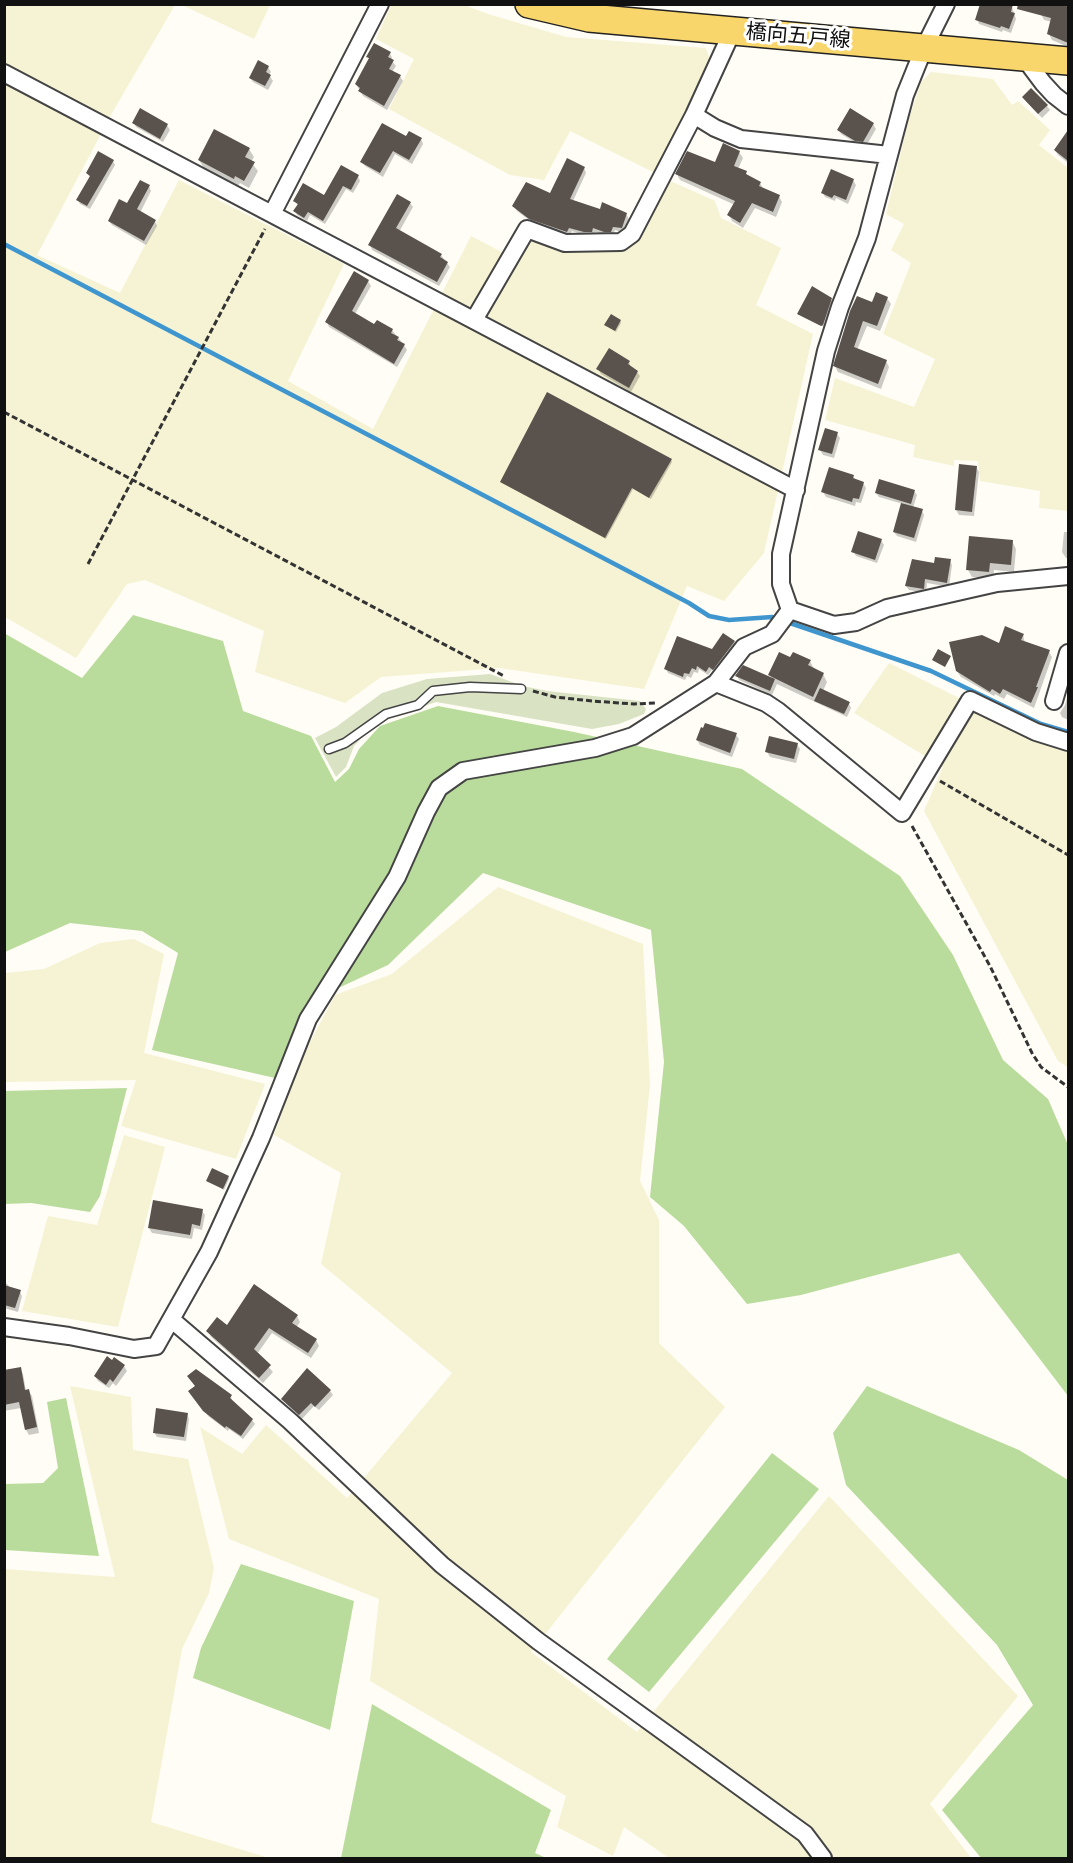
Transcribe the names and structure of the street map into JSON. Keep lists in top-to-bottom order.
{
  "streets": {
    "main road": ["橋向五戸線"]
  }
}
